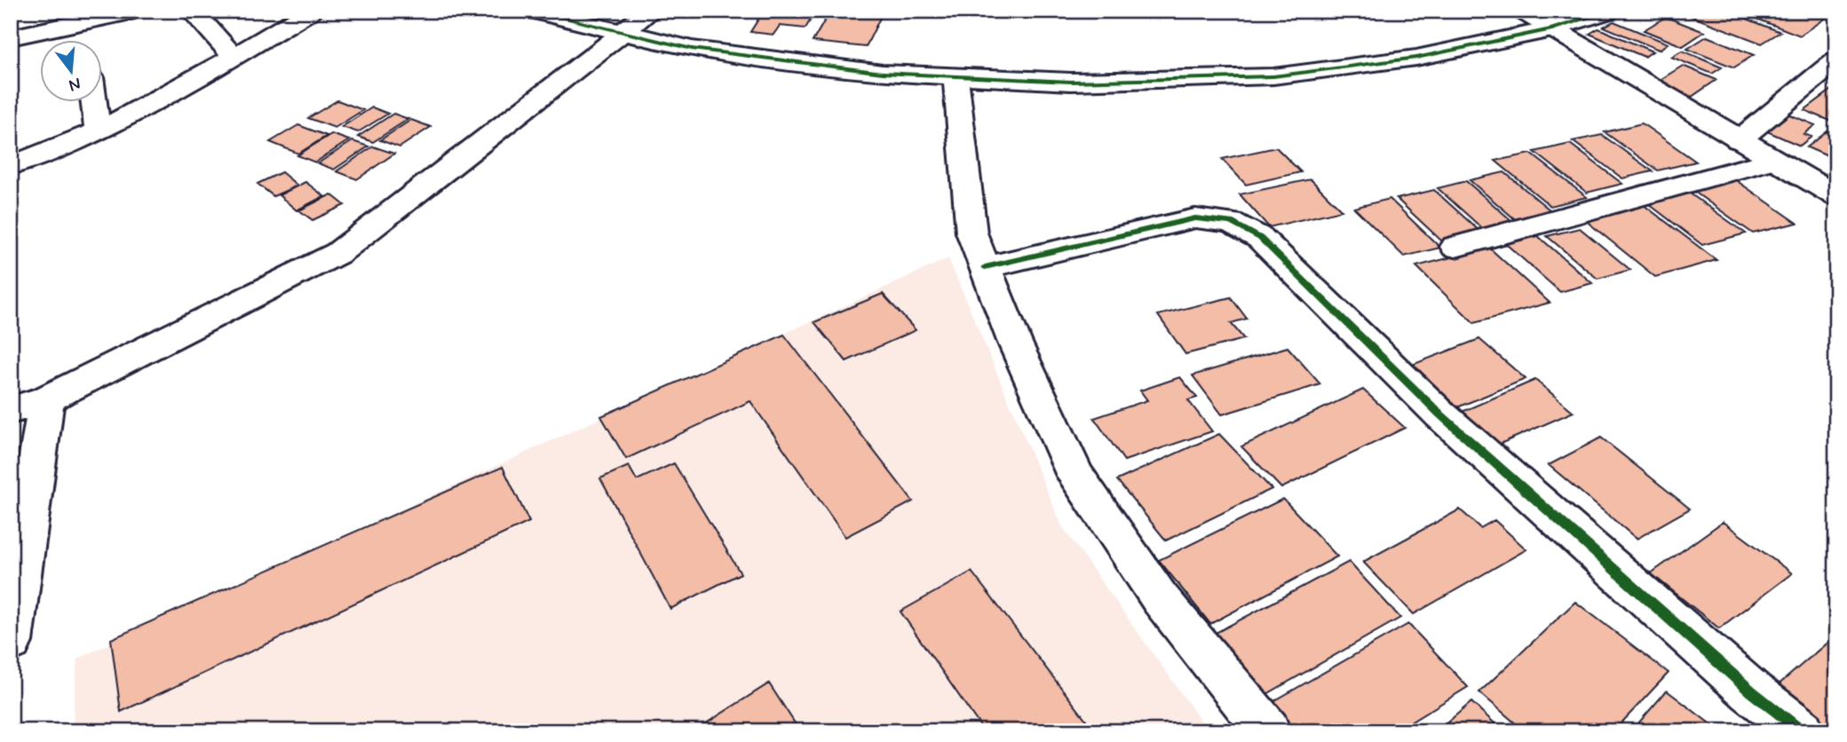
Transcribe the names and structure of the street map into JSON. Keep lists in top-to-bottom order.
{
  "north": "bottom"
}
